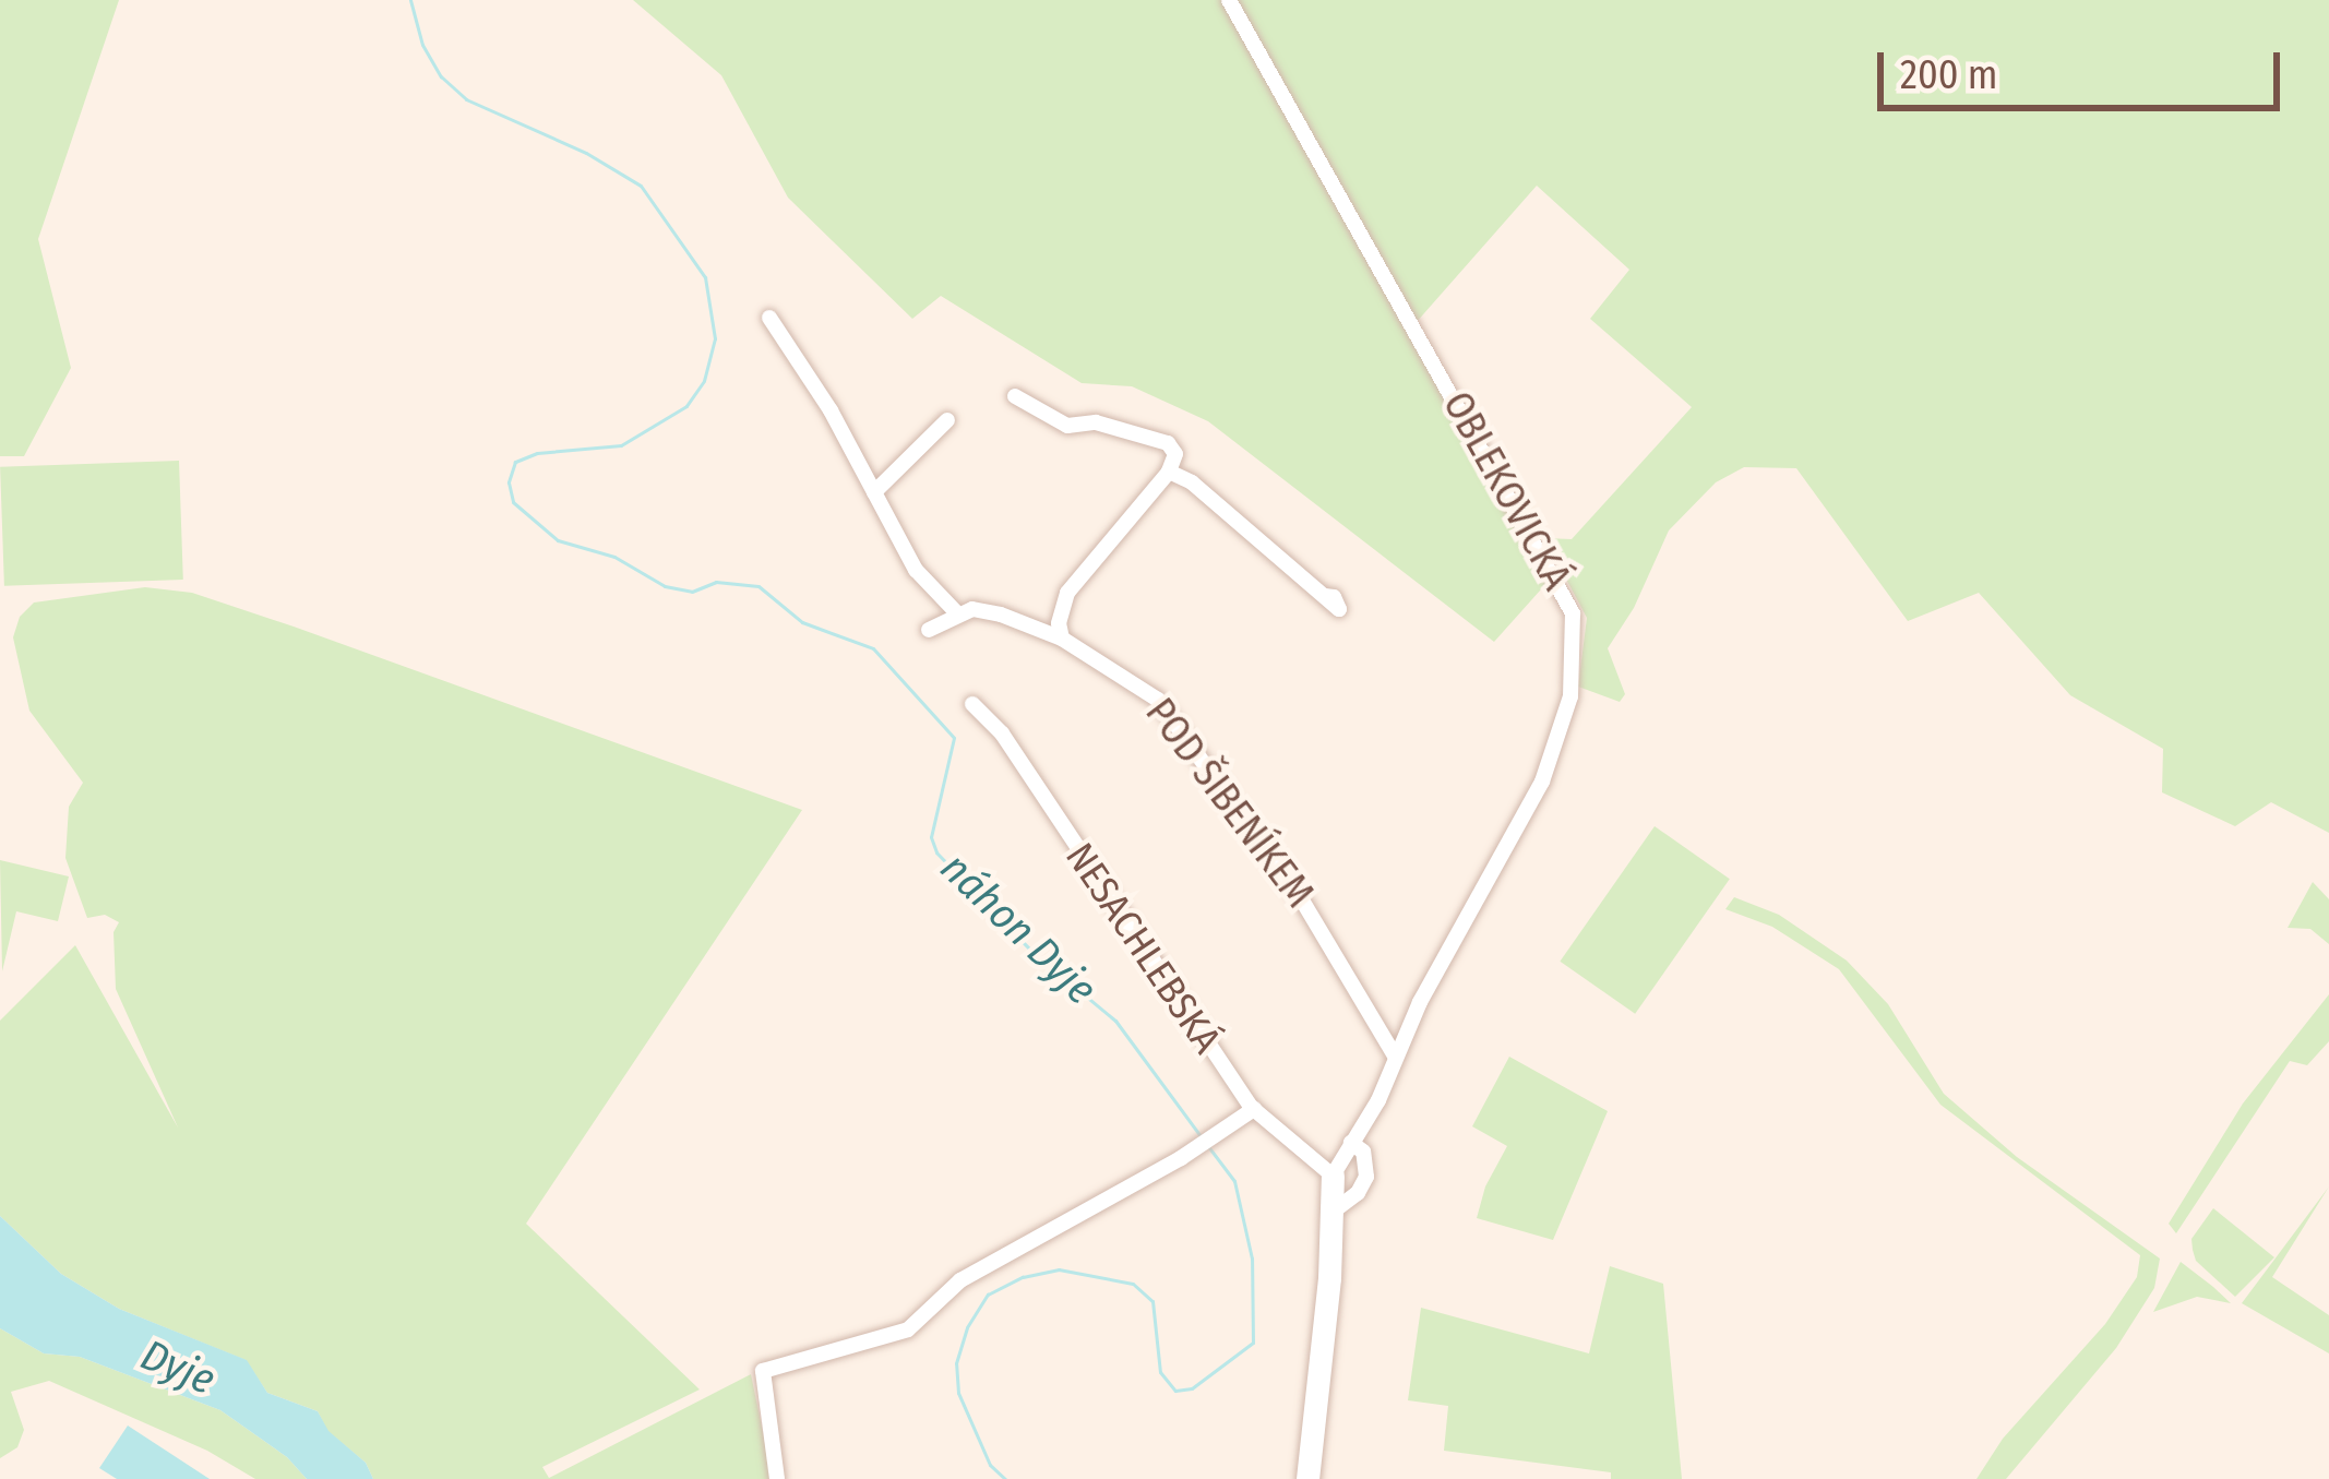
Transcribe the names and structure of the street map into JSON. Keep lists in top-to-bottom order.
{
  "streets": {
    "street": ["OBLEKOVICKÁ", "POD ŠIBENÍKEM", "NESACHLEBSKÁ"]
  },
  "crossings": [
    ["OBLEKOVICKÁ", "POD ŠIBENÍKEM"],
    ["OBLEKOVICKÁ", "NESACHLEBSKÁ"]
  ],
  "water": ["náhon Dyje", "Dyje"],
  "scale_bar": "200 m"
}
